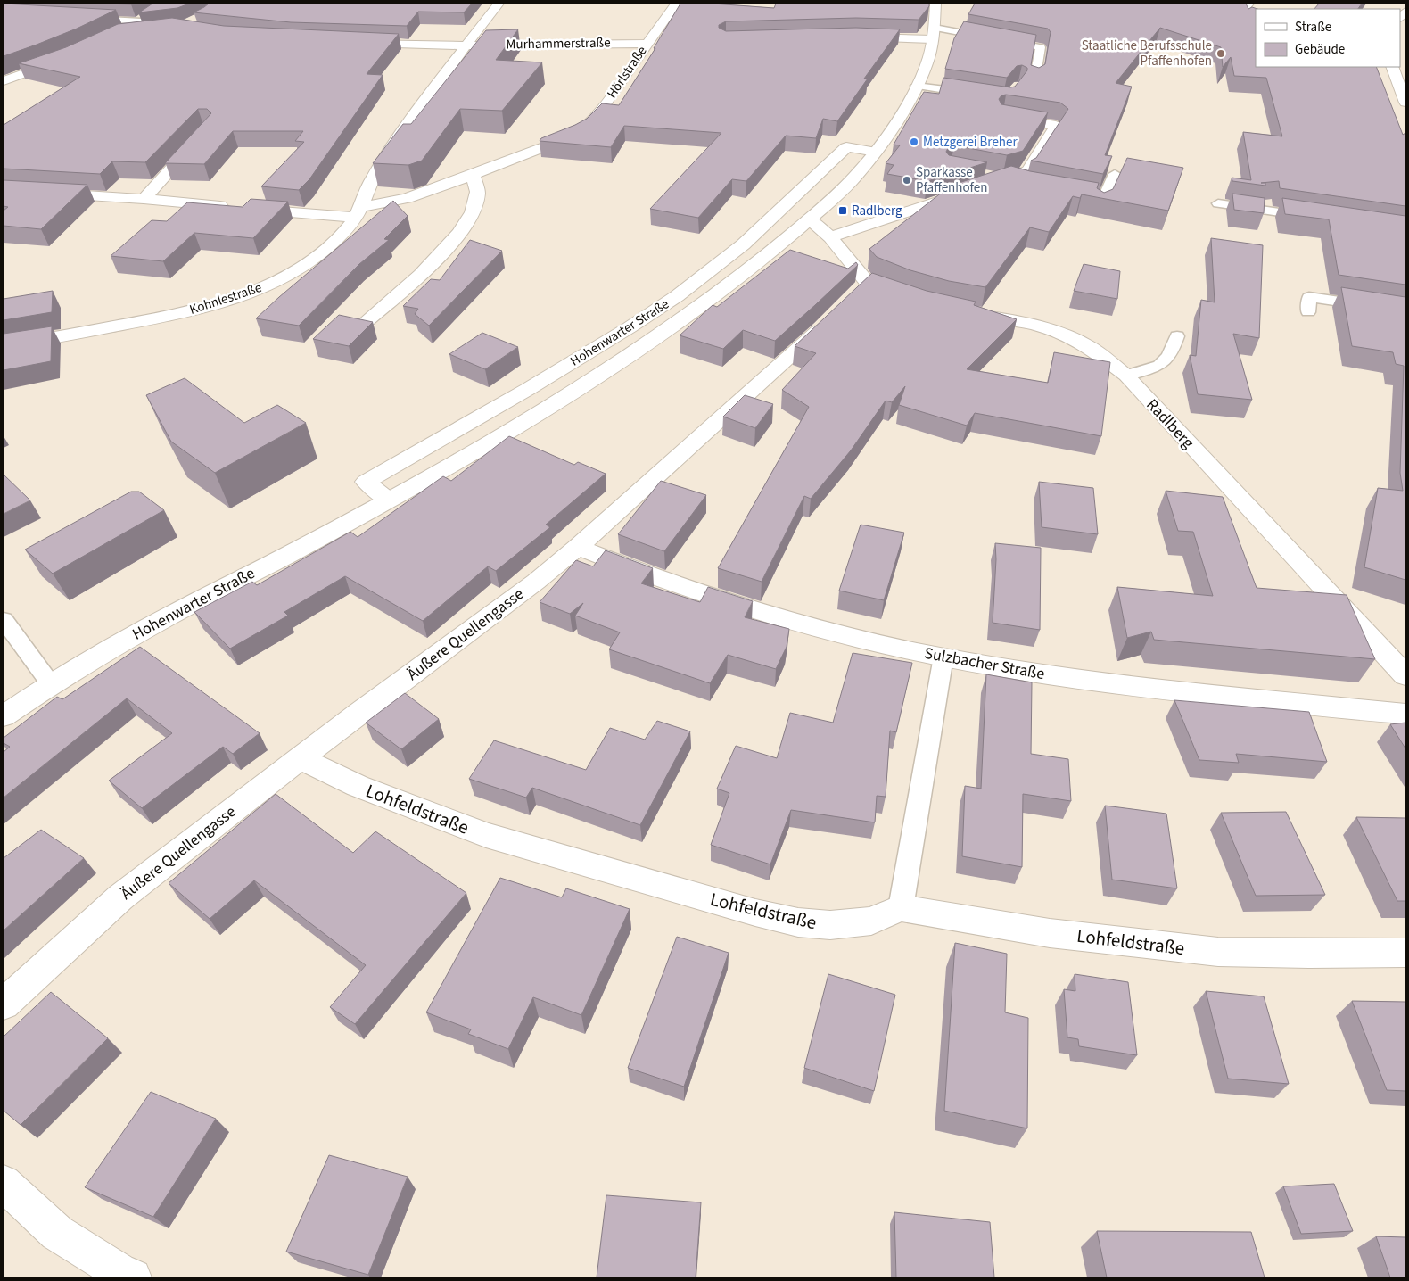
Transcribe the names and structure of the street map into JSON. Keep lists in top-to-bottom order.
{
  "streets": {
    "street": [
      "Murhammerstraße",
      "Hörlstraße",
      "Kohnlestraße",
      "Hohenwarter Straße",
      "Radlberg",
      "Äußere Quellengasse",
      "Sulzbacher Straße",
      "Lohfeldstraße"
    ]
  },
  "crossings": [
    ["Murhammerstraße", "Hörlstraße"],
    ["Murhammerstraße", "Kohnlestraße"],
    ["Hörlstraße", "Kohnlestraße"],
    ["Äußere Quellengasse", "Sulzbacher Straße"],
    ["Äußere Quellengasse", "Lohfeldstraße"]
  ],
  "places": {
    "other": ["Staatliche Berufsschule Pfaffenhofen", "Metzgerei Breher", "Sparkasse Pfaffenhofen"],
    "transit": ["Radlberg"]
  },
  "legend": ["Straße", "Gebäude"]
}
